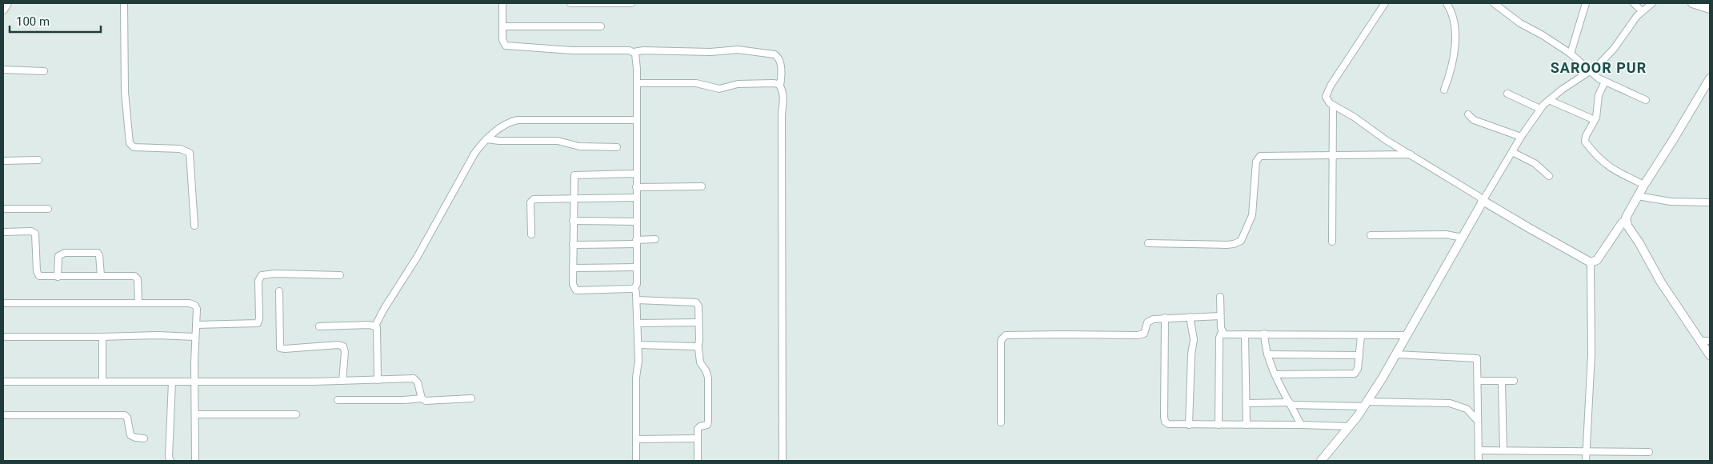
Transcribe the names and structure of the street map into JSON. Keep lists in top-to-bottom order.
{
  "districts": ["SAROOR PUR"],
  "scale_bar": "100 m"
}
